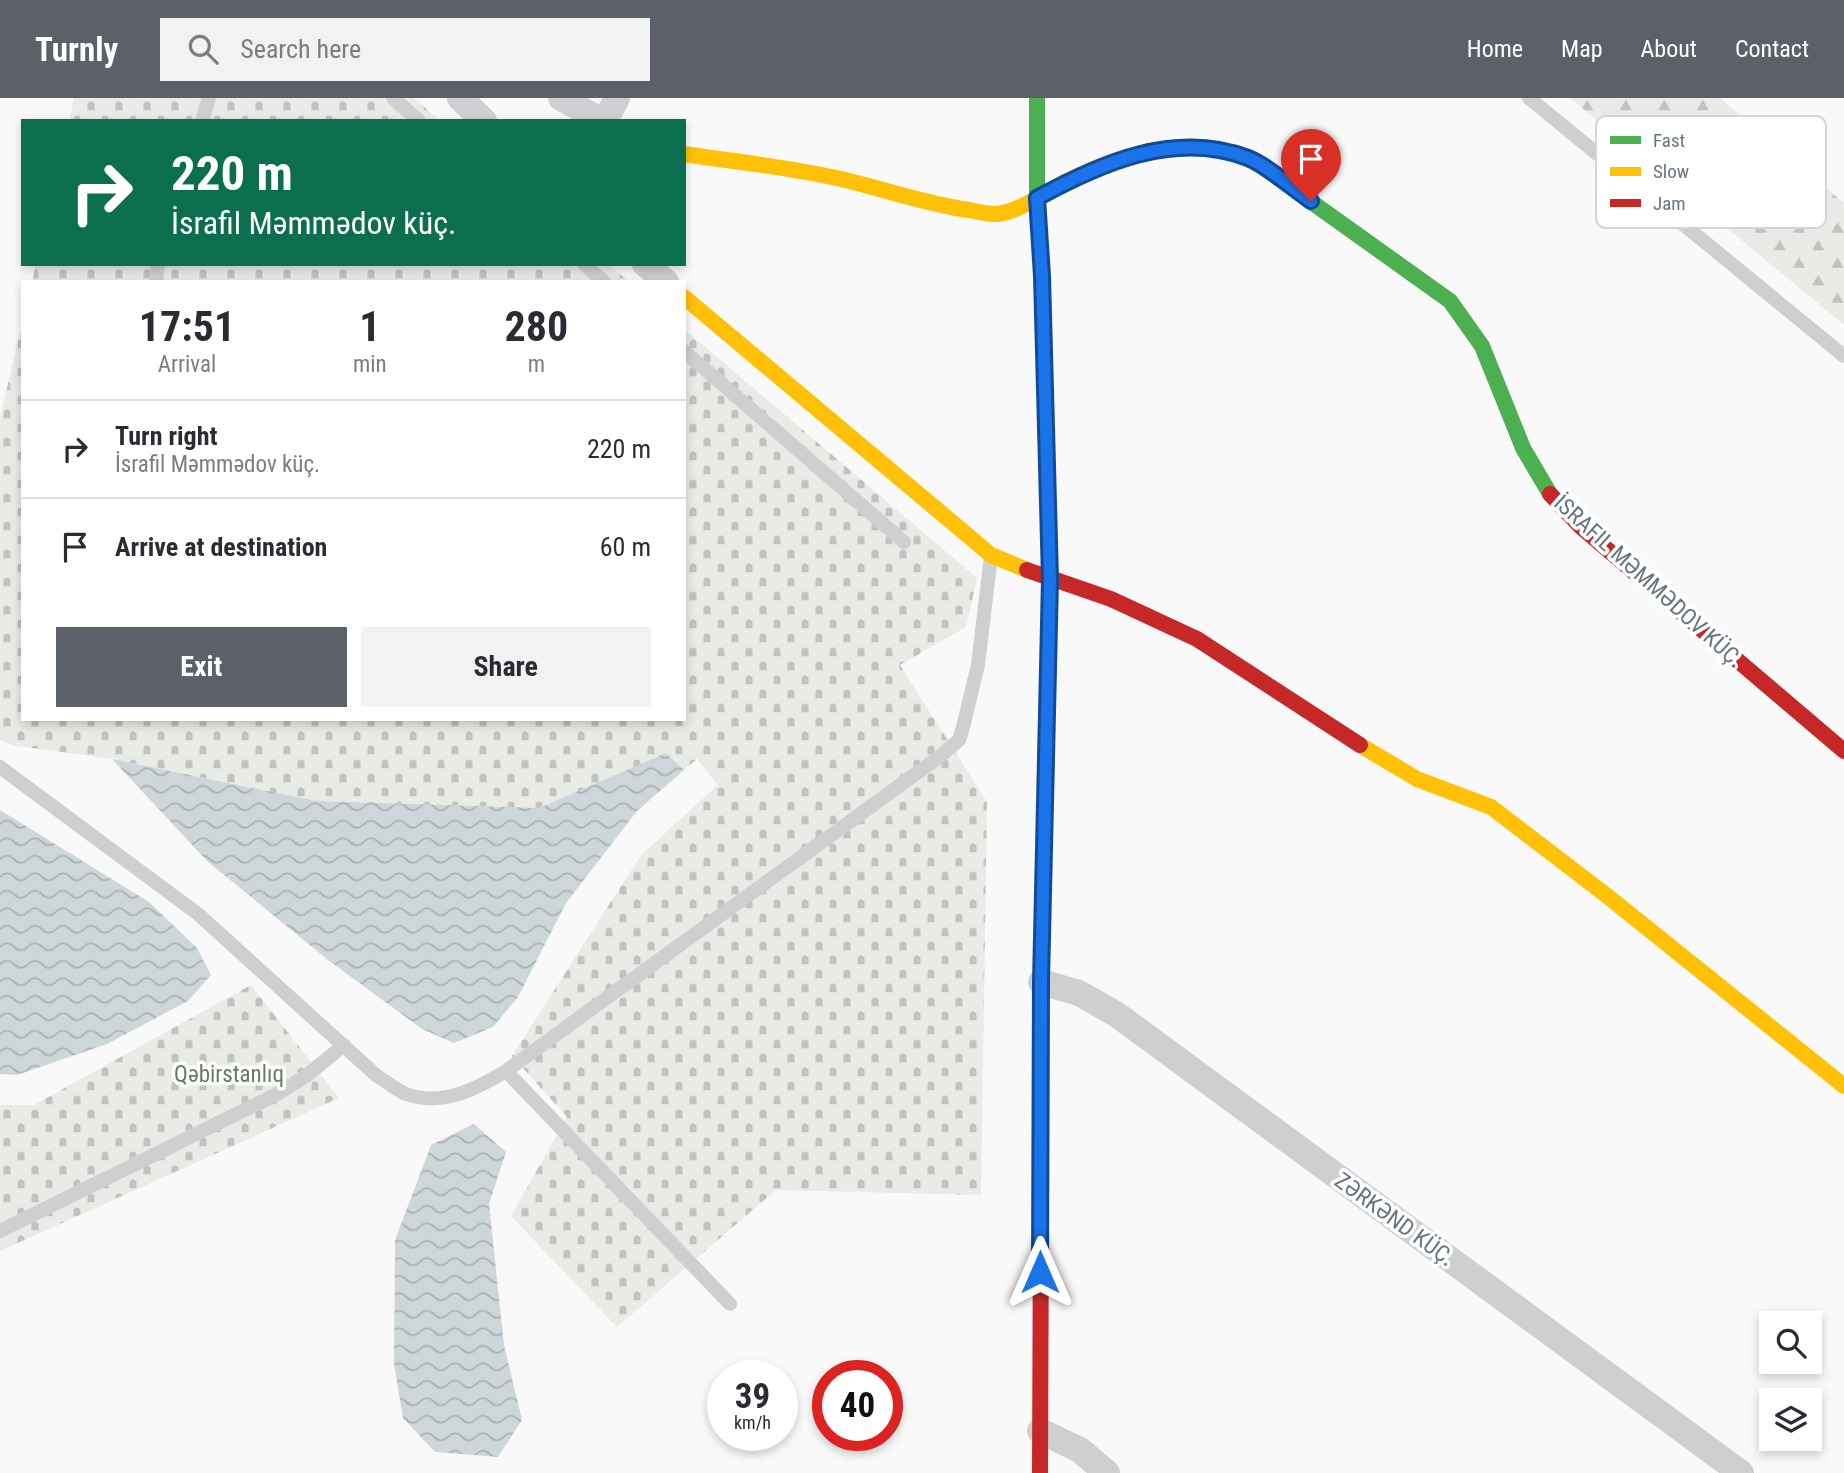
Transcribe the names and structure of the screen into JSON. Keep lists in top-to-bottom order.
{
  "streets": {
    "street": ["İSRAFIL MƏMMƏDOV KÜÇ.", "ZƏRKƏND KÜÇ."]
  },
  "parks": ["Qəbirstanlıq"],
  "legend": ["Fast", "Slow", "Jam"],
  "page": {
    "header": "Turnly",
    "search": "Search here",
    "nav": [
      "Home",
      "Map",
      "About",
      "Contact"
    ],
    "turn": ["220 m", "İsrafil Məmmədov küç."],
    "eta": [
      "17:51",
      "Arrival",
      "1",
      "min",
      "280",
      "m"
    ],
    "list": [
      {
        "name": "Turn right",
        "note": "İsrafil Məmmədov küç.",
        "value": "220 m"
      },
      {
        "name": "Arrive at destination",
        "value": "60 m"
      }
    ],
    "buttons": ["Exit", "Share"],
    "speed": "39 km/h",
    "limit": "40"
  }
}
